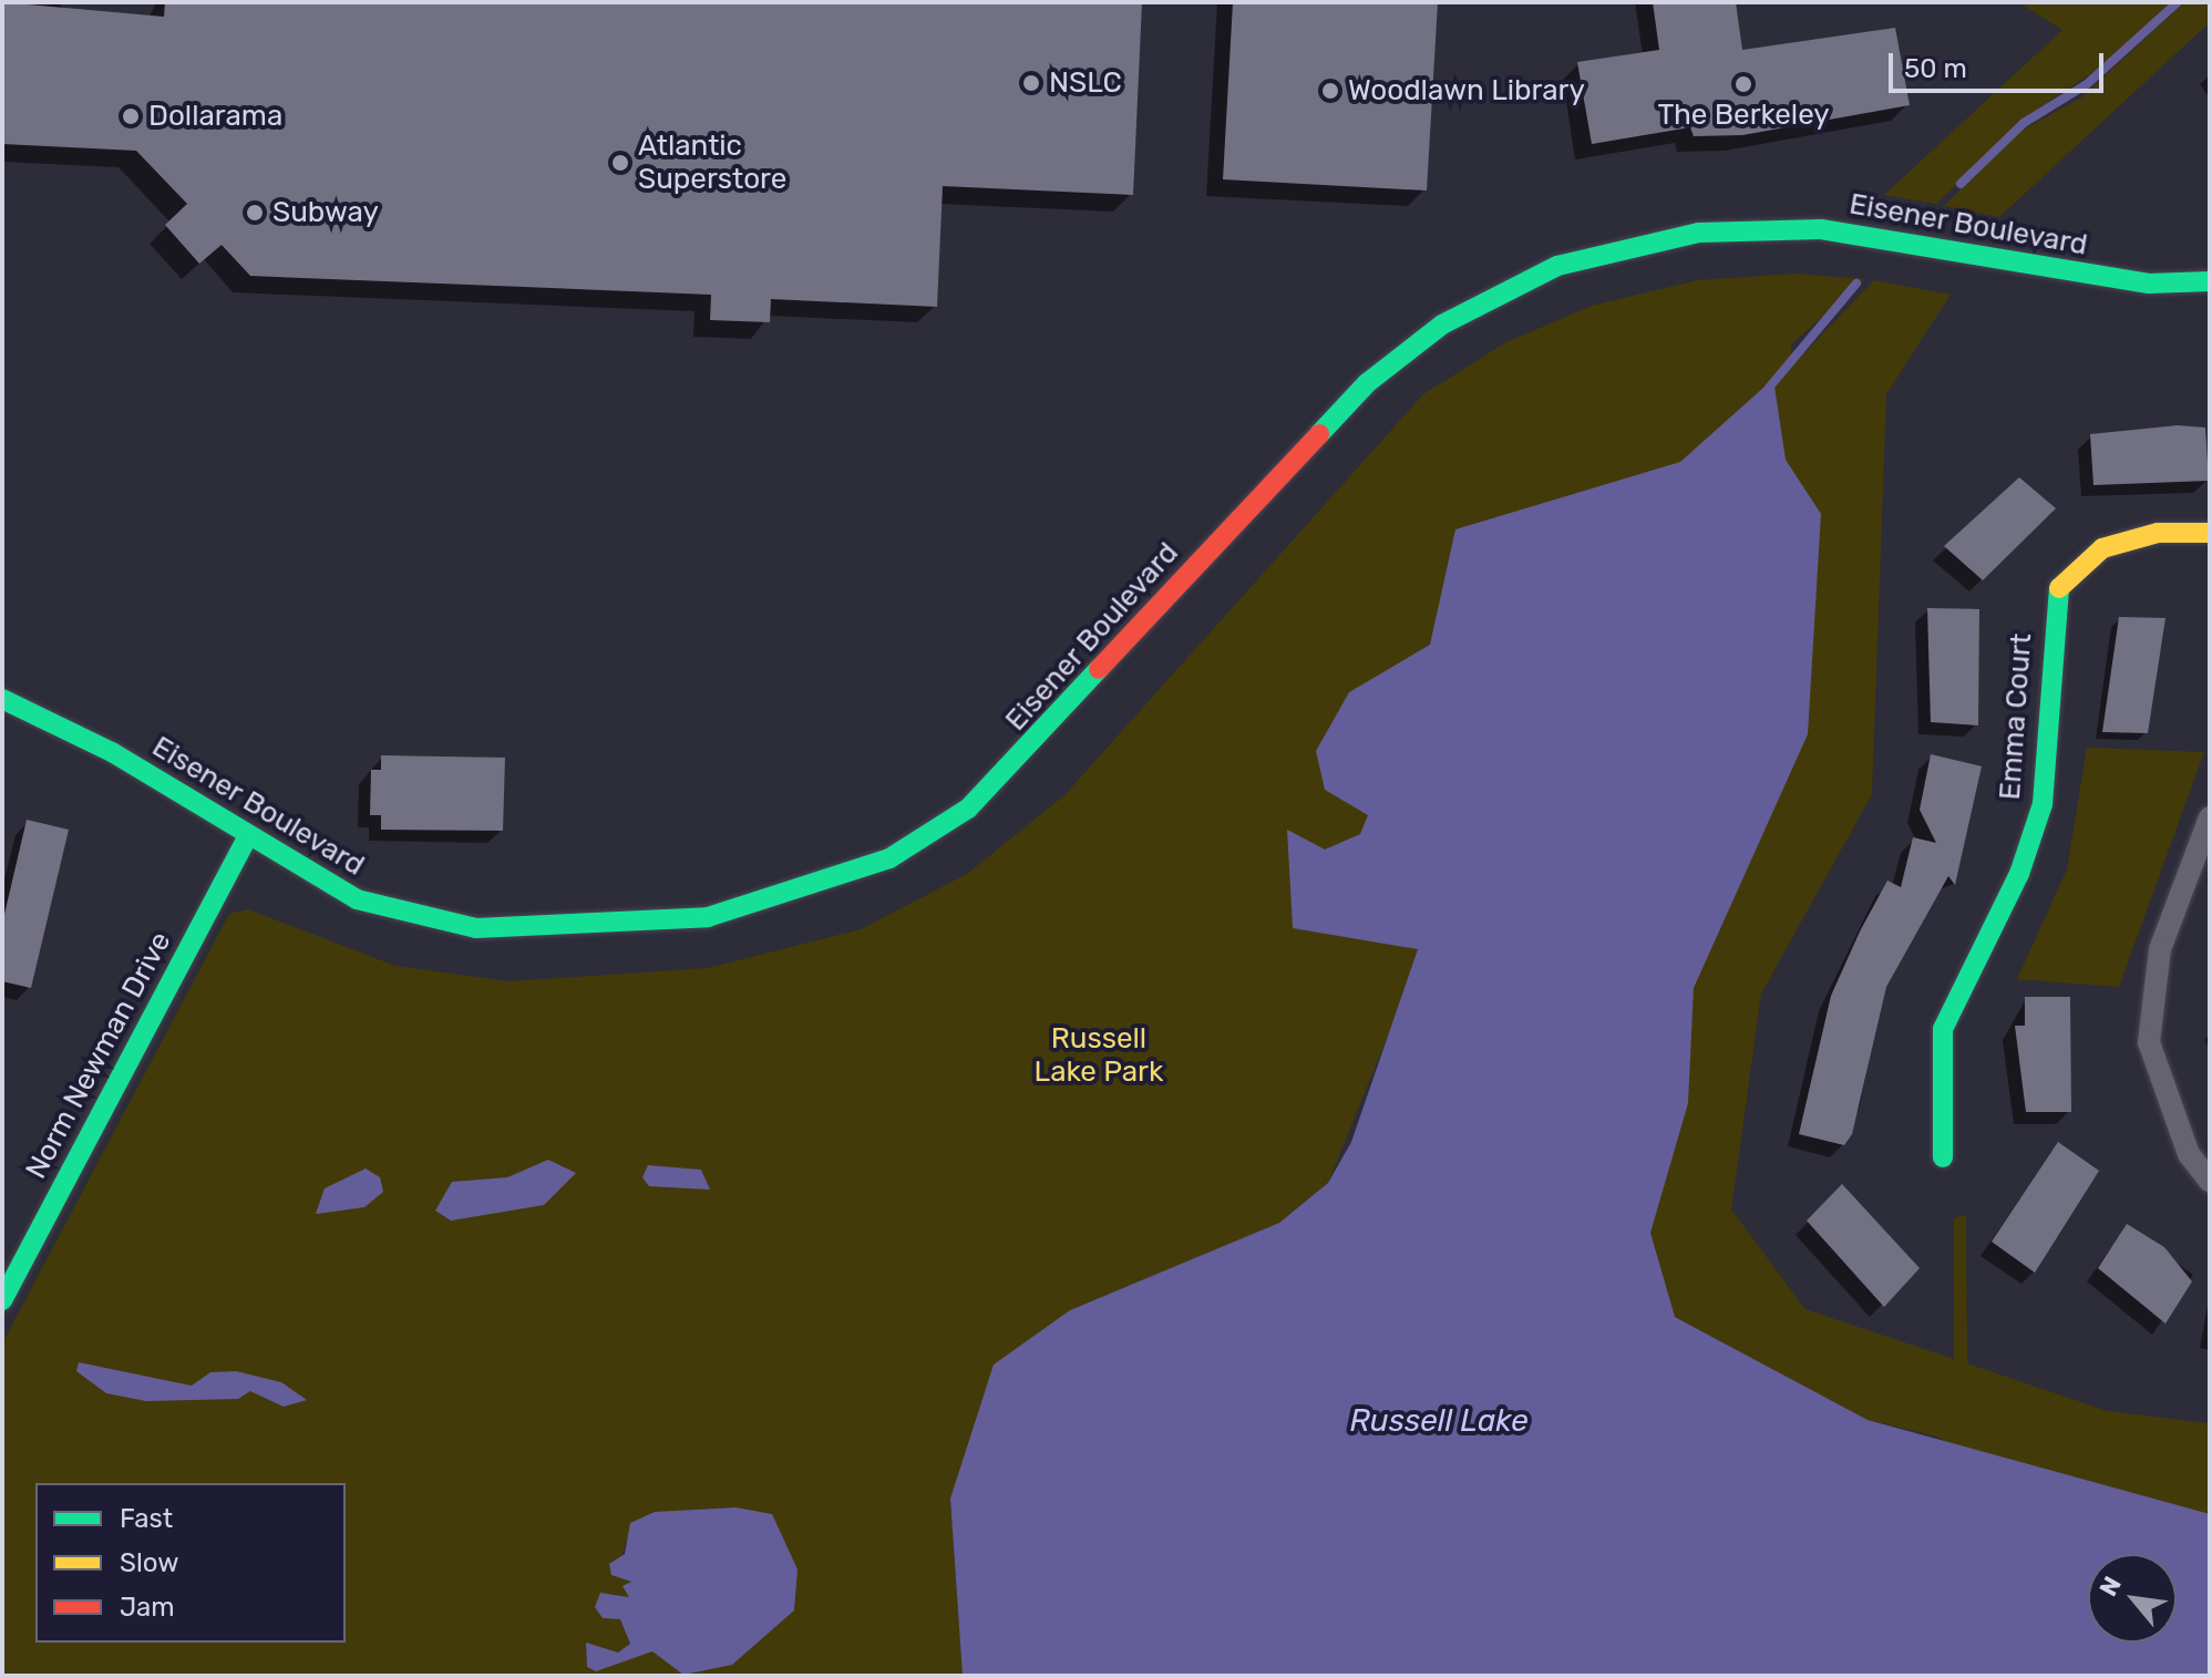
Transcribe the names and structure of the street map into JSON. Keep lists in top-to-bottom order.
{
  "streets": {
    "street": ["Eisener Boulevard", "Emma Court", "Norm Newman Drive"]
  },
  "crossings": [
    ["Eisener Boulevard", "Norm Newman Drive"]
  ],
  "water": ["Russell Lake"],
  "parks": ["Russell Lake Park"],
  "places": [
    "NSLC",
    "The Berkeley",
    "Woodlawn Library",
    "Dollarama",
    "Atlantic Superstore",
    "Subway"
  ],
  "legend": ["Fast", "Slow", "Jam"],
  "scale_bar": "50 m",
  "north": "top left"
}
